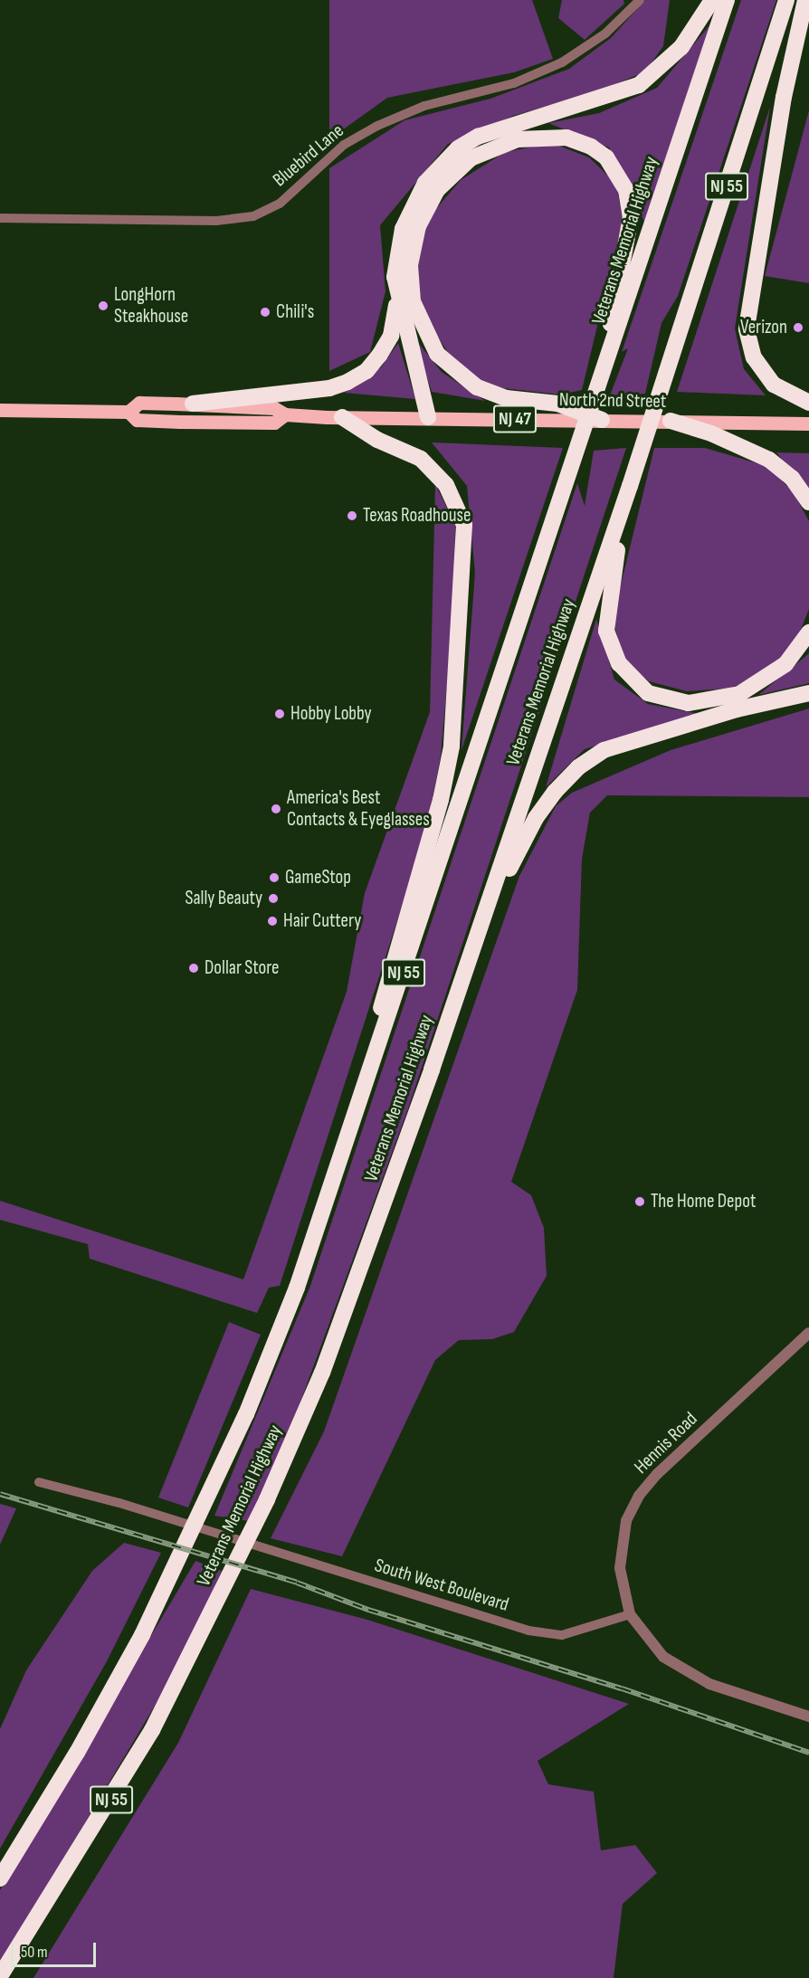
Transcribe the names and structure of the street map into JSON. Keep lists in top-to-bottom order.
{
  "streets": {
    "highway": ["NJ 55", "Veterans Memorial Highway"],
    "main road": ["North 2nd Street", "NJ 47"],
    "street": ["Bluebird Lane", "Hennis Road", "South West Boulevard"]
  },
  "crossings": [
    ["Hennis Road", "South West Boulevard"]
  ],
  "places": [
    "LongHorn Steakhouse",
    "Chili's",
    "Verizon",
    "Texas Roadhouse",
    "Hobby Lobby",
    "America's Best Contacts & Eyeglasses",
    "GameStop",
    "Sally Beauty",
    "Hair Cuttery",
    "Dollar Store",
    "The Home Depot"
  ],
  "scale_bar": "50 m"
}
